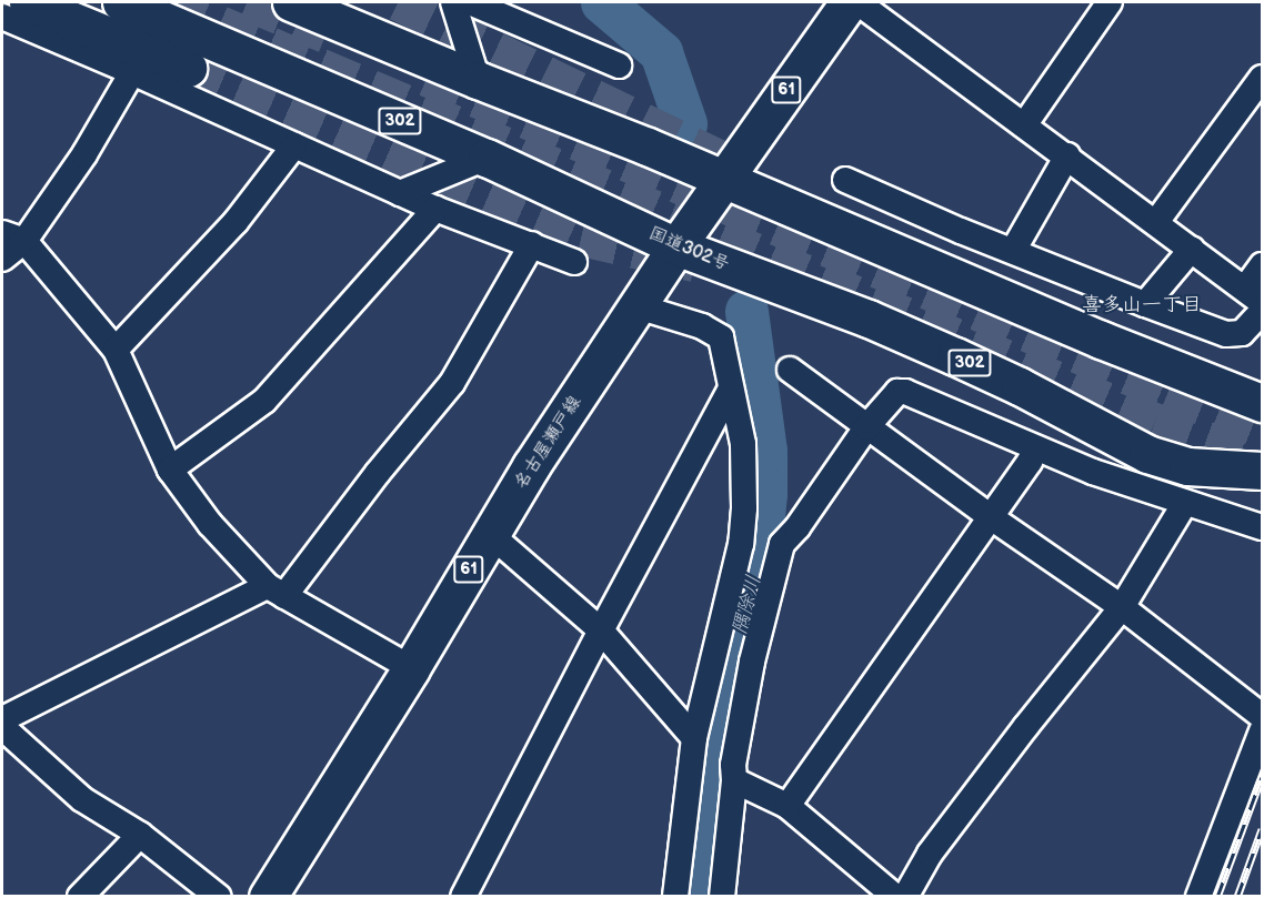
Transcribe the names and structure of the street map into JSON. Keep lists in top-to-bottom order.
{
  "streets": {
    "main road": [
      "61",
      "302",
      "国道302号",
      "名古屋瀬戸線"
    ]
  },
  "crossings": [
    ["国道302号", "名古屋瀬戸線"]
  ],
  "districts": ["喜多山一丁目"],
  "water": ["隅除川"]
}
